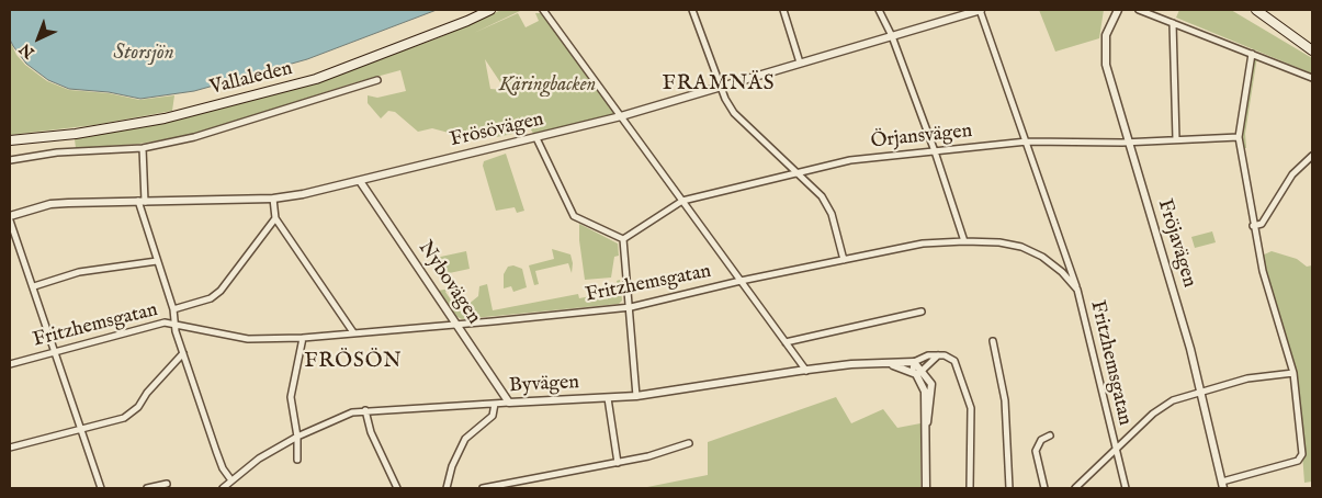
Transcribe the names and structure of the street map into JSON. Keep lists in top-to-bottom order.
{
  "streets": {
    "main road": ["Vallaleden"],
    "street": [
      "Frösövägen",
      "Örjansvägen",
      "Fröjavägen",
      "Nybovägen",
      "Fritzhemsgatan",
      "Byvägen"
    ]
  },
  "crossings": [
    ["Frösövägen", "Nybovägen"],
    ["Örjansvägen", "Fröjavägen"],
    ["Nybovägen", "Fritzhemsgatan"],
    ["Nybovägen", "Byvägen"]
  ],
  "districts": ["FRAMNÄS", "FRÖSÖN"],
  "water": ["Storsjön"],
  "parks": ["Käringbacken"],
  "north": "bottom left"
}
